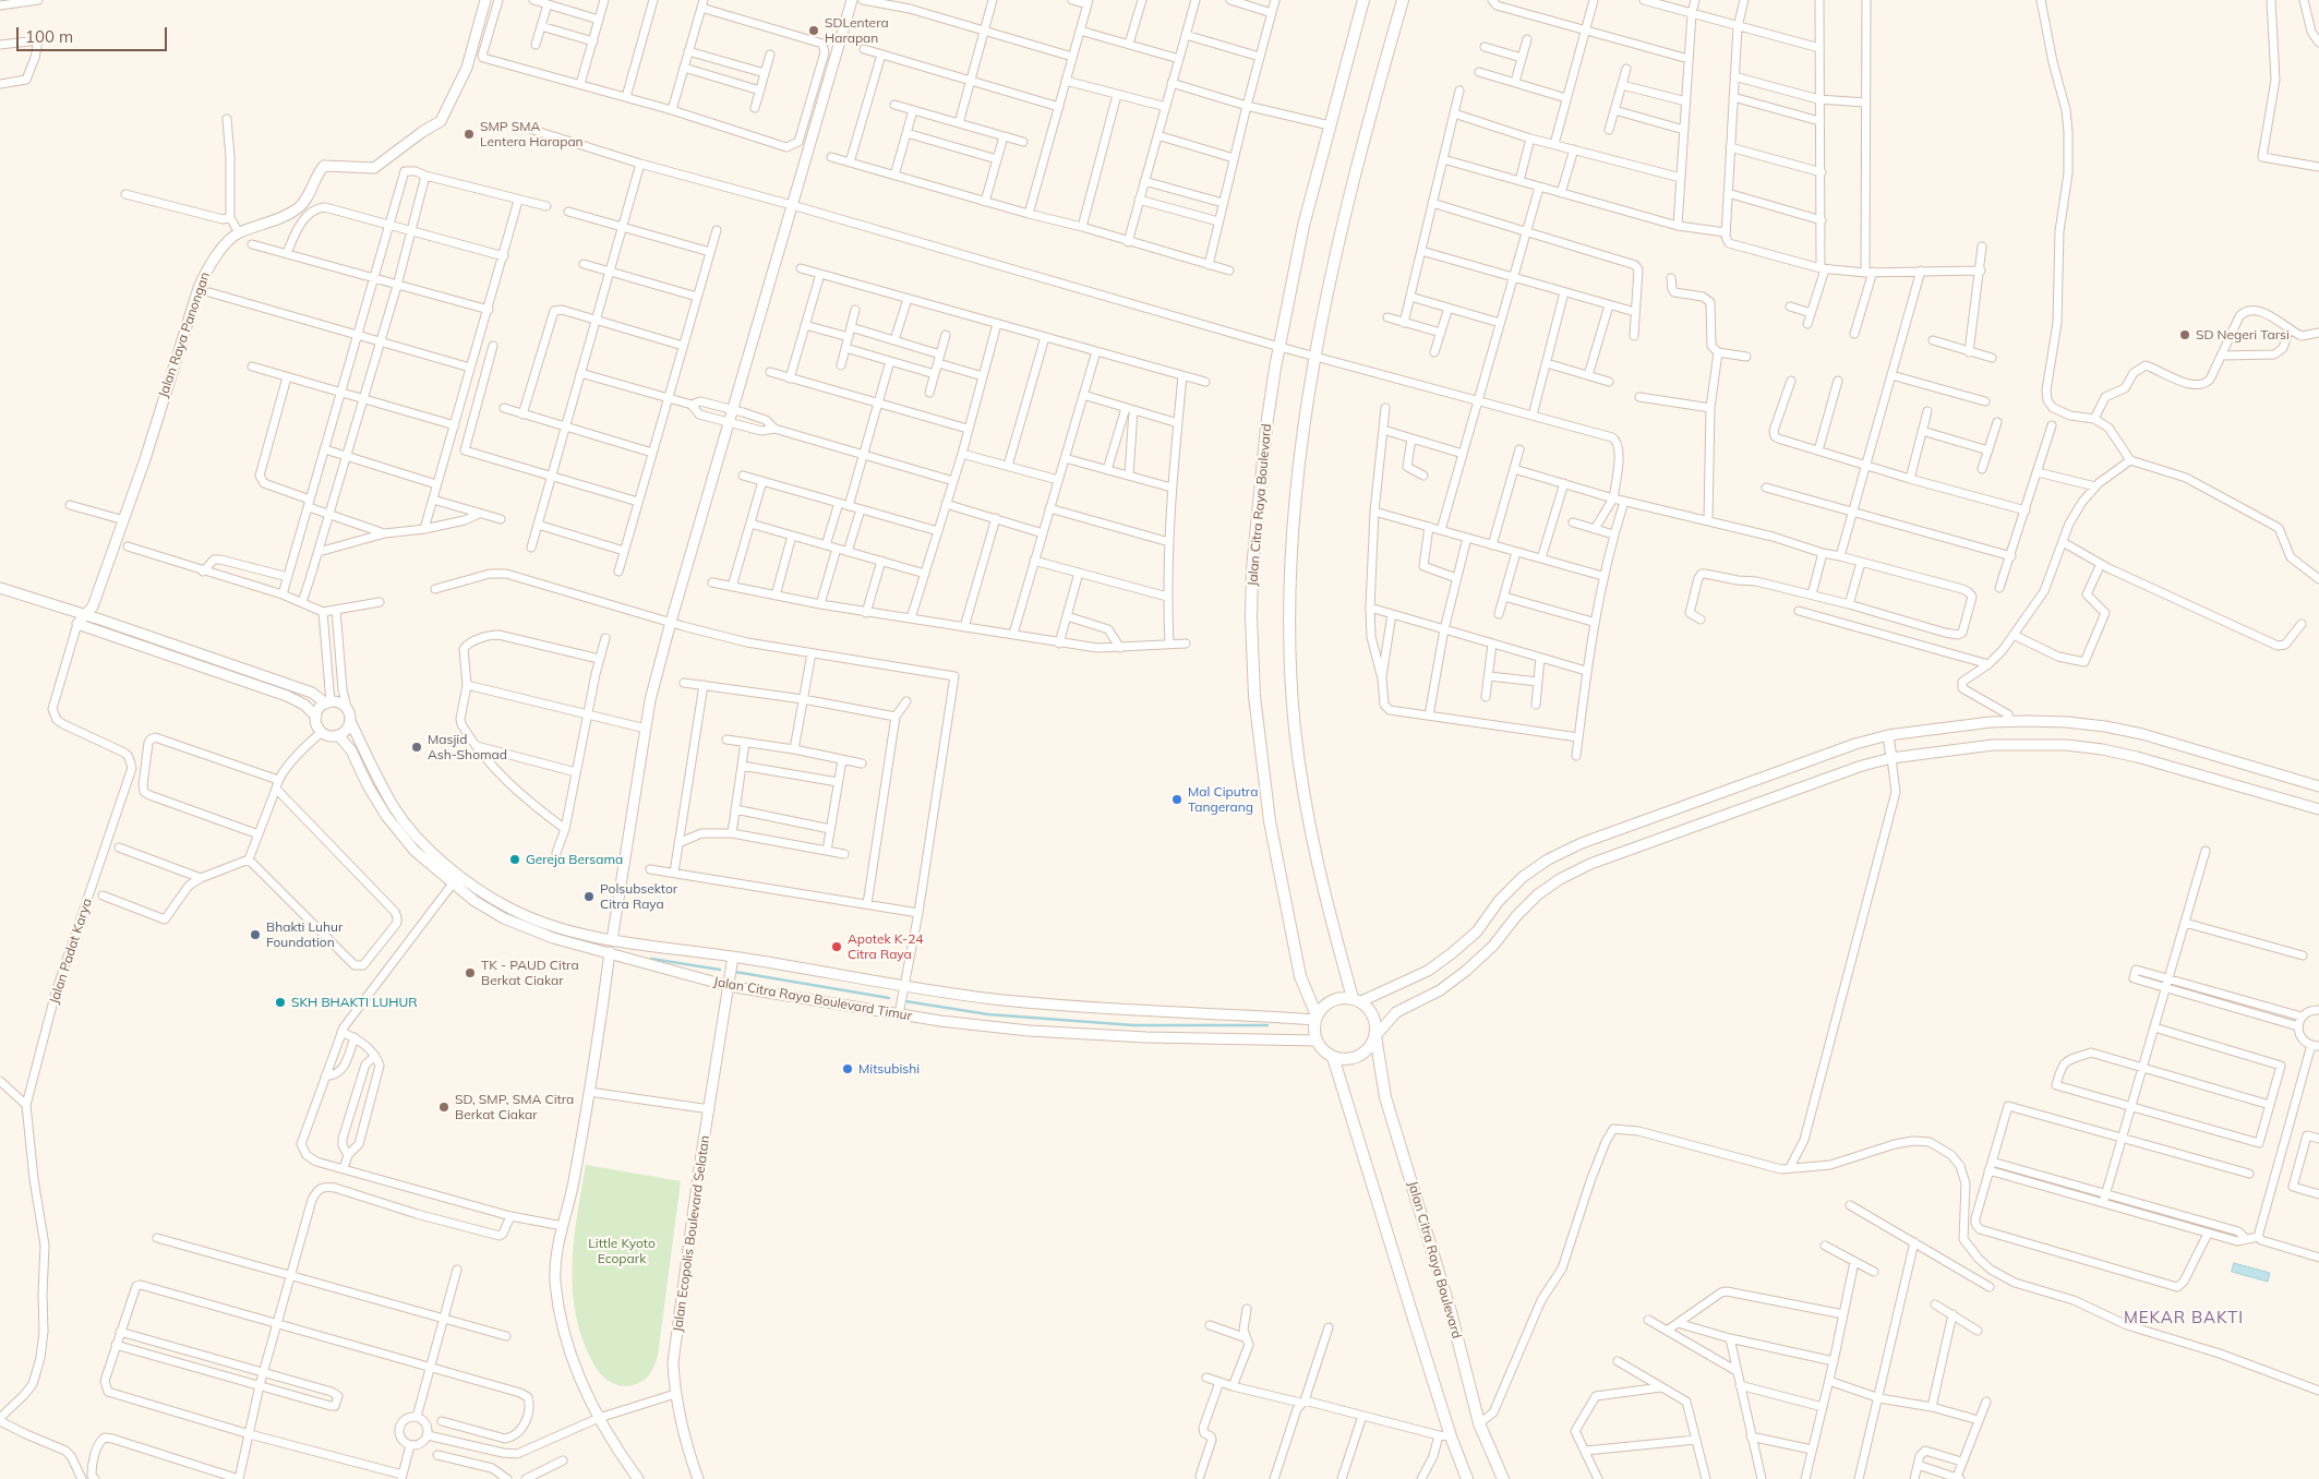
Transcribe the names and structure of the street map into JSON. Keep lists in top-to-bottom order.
{
  "streets": {
    "main road": ["Jalan Citra Raya Boulevard"],
    "street": [
      "Jalan Raya Panongan",
      "Jalan Padat Karya",
      "Jalan Citra Raya Boulevard Timur",
      "Jalan Ecopolis Boulevard Selatan"
    ]
  },
  "crossings": [
    ["Jalan Raya Panongan", "Jalan Padat Karya"],
    ["Jalan Citra Raya Boulevard", "Jalan Citra Raya Boulevard Timur"],
    ["Jalan Citra Raya Boulevard Timur", "Jalan Ecopolis Boulevard Selatan"]
  ],
  "districts": ["MEKAR BAKTI"],
  "parks": ["Little Kyoto Ecopark"],
  "places": [
    "SDLentera Harapan",
    "SMP SMA Lentera Harapan",
    "SD Negeri Tarsi",
    "Masjid Ash-Shomad",
    "Mal Ciputra Tangerang",
    "Gereja Bersama",
    "Polsubsektor Citra Raya",
    "Bhakti Luhur Foundation",
    "Apotek K-24 Citra Raya",
    "TK - PAUD Citra Berkat Ciakar",
    "SKH BHAKTI LUHUR",
    "Mitsubishi",
    "SD, SMP, SMA Citra Berkat Ciakar"
  ],
  "scale_bar": "100 m"
}
